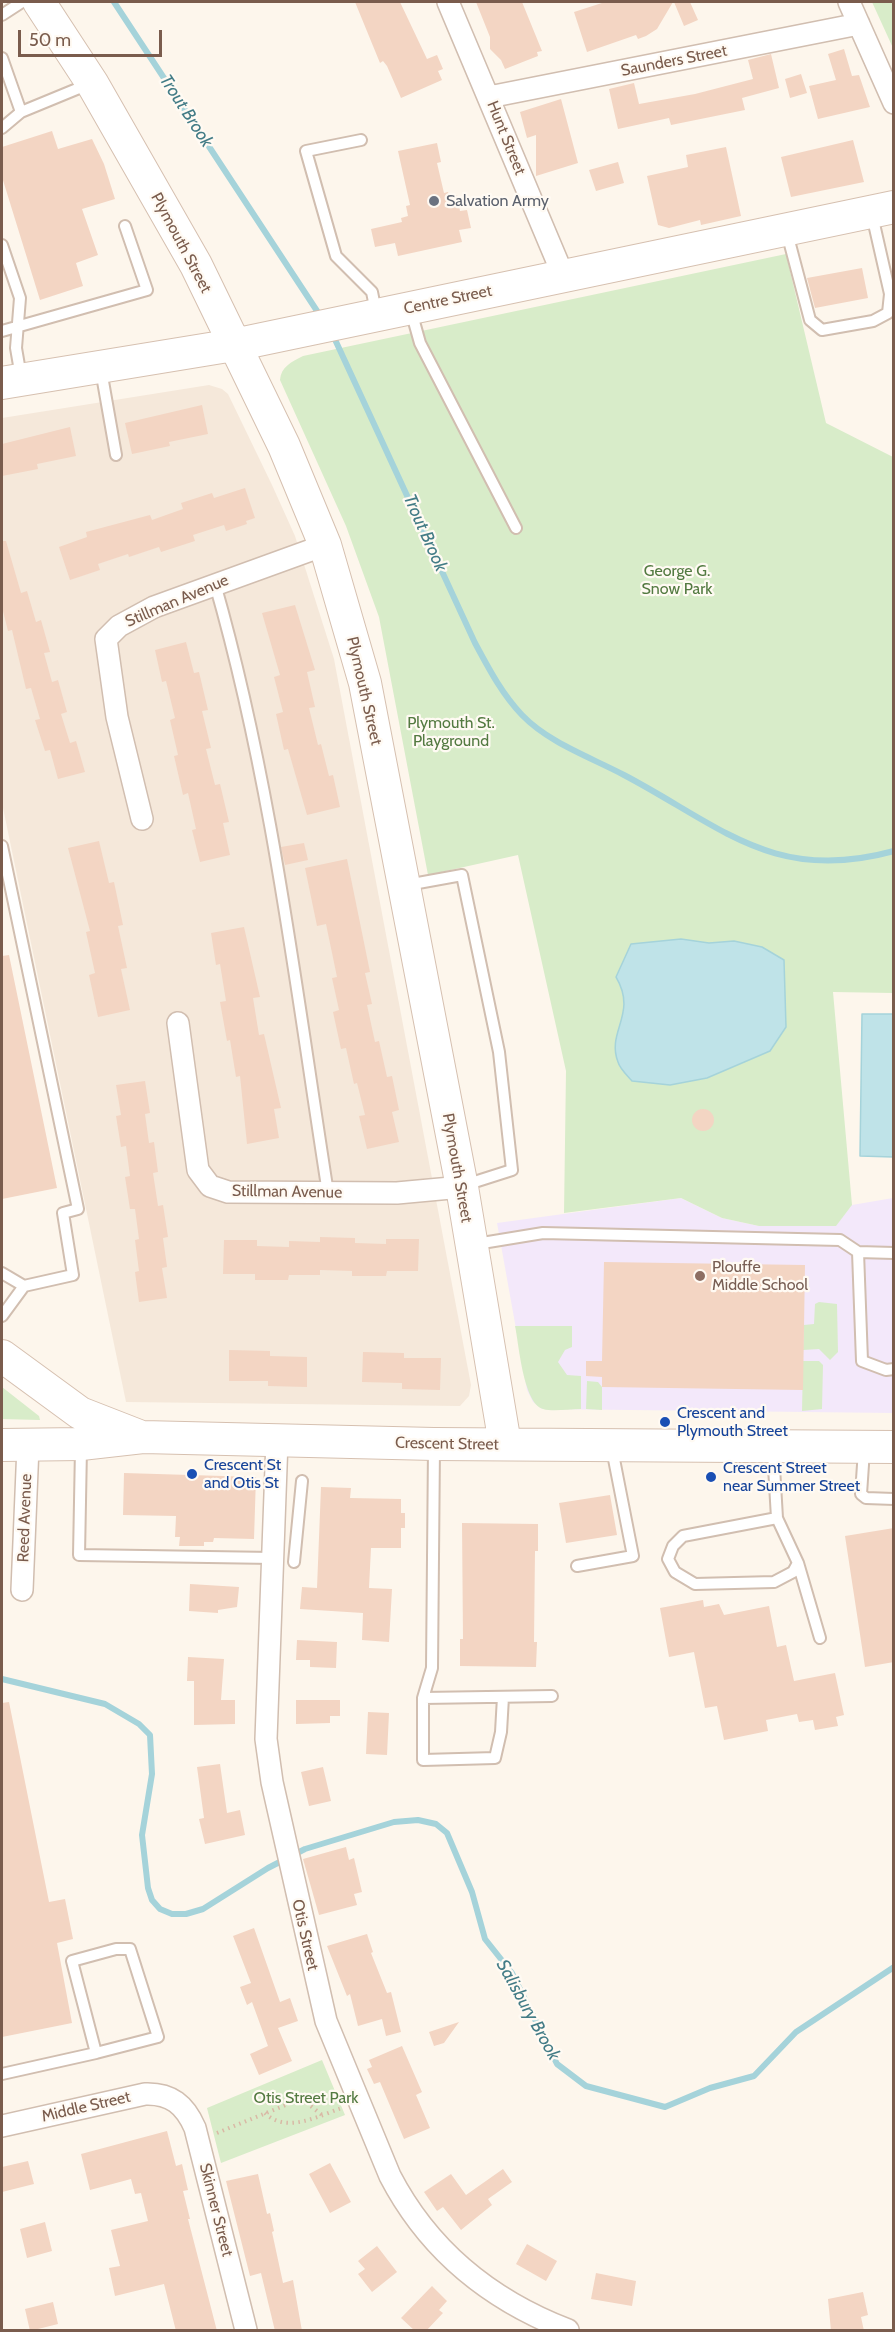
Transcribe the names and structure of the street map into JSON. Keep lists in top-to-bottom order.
{
  "streets": {
    "main road": ["Plymouth Street", "Centre Street", "Crescent Street"],
    "street": [
      "Saunders Street",
      "Hunt Street",
      "Stillman Avenue",
      "Reed Avenue",
      "Otis Street",
      "Middle Street",
      "Skinner Street"
    ]
  },
  "crossings": [
    ["Saunders Street", "Hunt Street"],
    ["Hunt Street", "Centre Street"],
    ["Plymouth Street", "Centre Street"],
    ["Plymouth Street", "Stillman Avenue"],
    ["Plymouth Street", "Crescent Street"],
    ["Crescent Street", "Reed Avenue"],
    ["Crescent Street", "Otis Street"],
    ["Middle Street", "Skinner Street"]
  ],
  "water": ["Trout Brook", "Salisbury Brook"],
  "parks": ["George G. Snow Park", "Plymouth St. Playground", "Otis Street Park"],
  "places": [
    "Salvation Army",
    "Plouffe Middle School",
    "Crescent and Plymouth Street",
    "Crescent St and Otis St",
    "Crescent Street near Summer Street"
  ],
  "scale_bar": "50 m"
}
